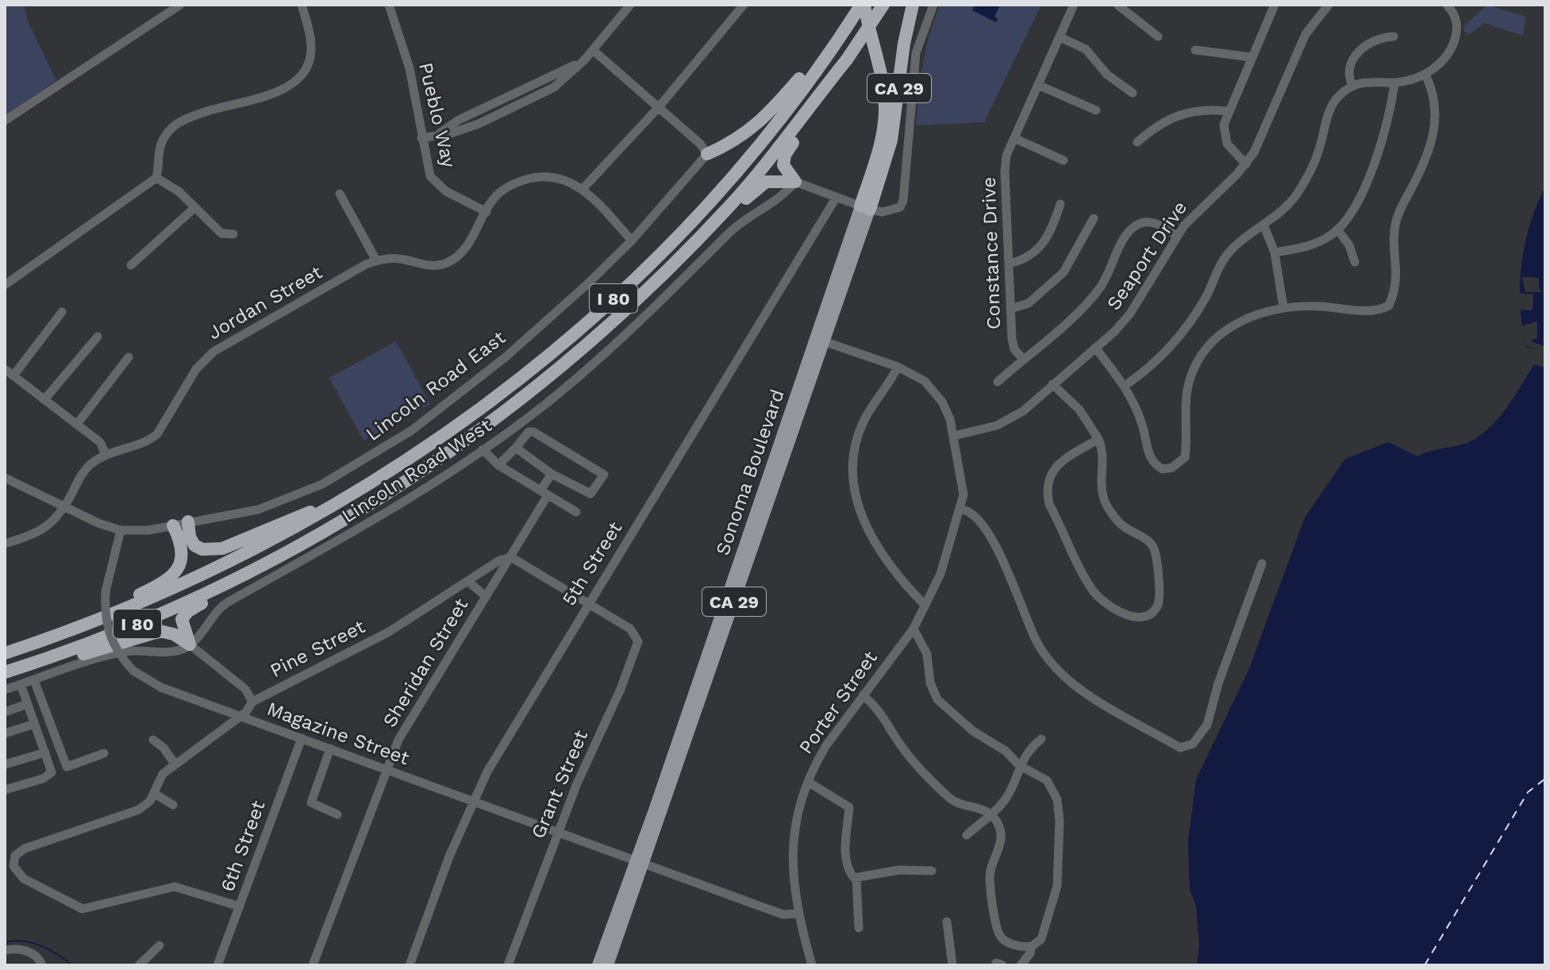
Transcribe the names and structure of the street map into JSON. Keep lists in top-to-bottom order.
{
  "streets": {
    "highway": ["CA 29", "I 80"],
    "main road": ["Sonoma Boulevard"],
    "street": [
      "Pueblo Way",
      "Constance Drive",
      "Seaport Drive",
      "Jordan Street",
      "Lincoln Road East",
      "Lincoln Road West",
      "5th Street",
      "Pine Street",
      "Sheridan Street",
      "Porter Street",
      "Magazine Street",
      "Grant Street",
      "6th Street"
    ]
  },
  "crossings": [
    ["CA 29", "I 80"],
    ["CA 29", "Sonoma Boulevard"],
    ["Pueblo Way", "Jordan Street"],
    ["Seaport Drive", "Porter Street"],
    ["Lincoln Road East", "Magazine Street"],
    ["Sonoma Boulevard", "Porter Street"],
    ["Sonoma Boulevard", "Magazine Street"],
    ["5th Street", "Magazine Street"],
    ["5th Street", "Grant Street"],
    ["Pine Street", "Sheridan Street"],
    ["Pine Street", "Magazine Street"],
    ["Sheridan Street", "Magazine Street"],
    ["Porter Street", "Magazine Street"],
    ["Magazine Street", "Grant Street"],
    ["Magazine Street", "6th Street"]
  ]
}
